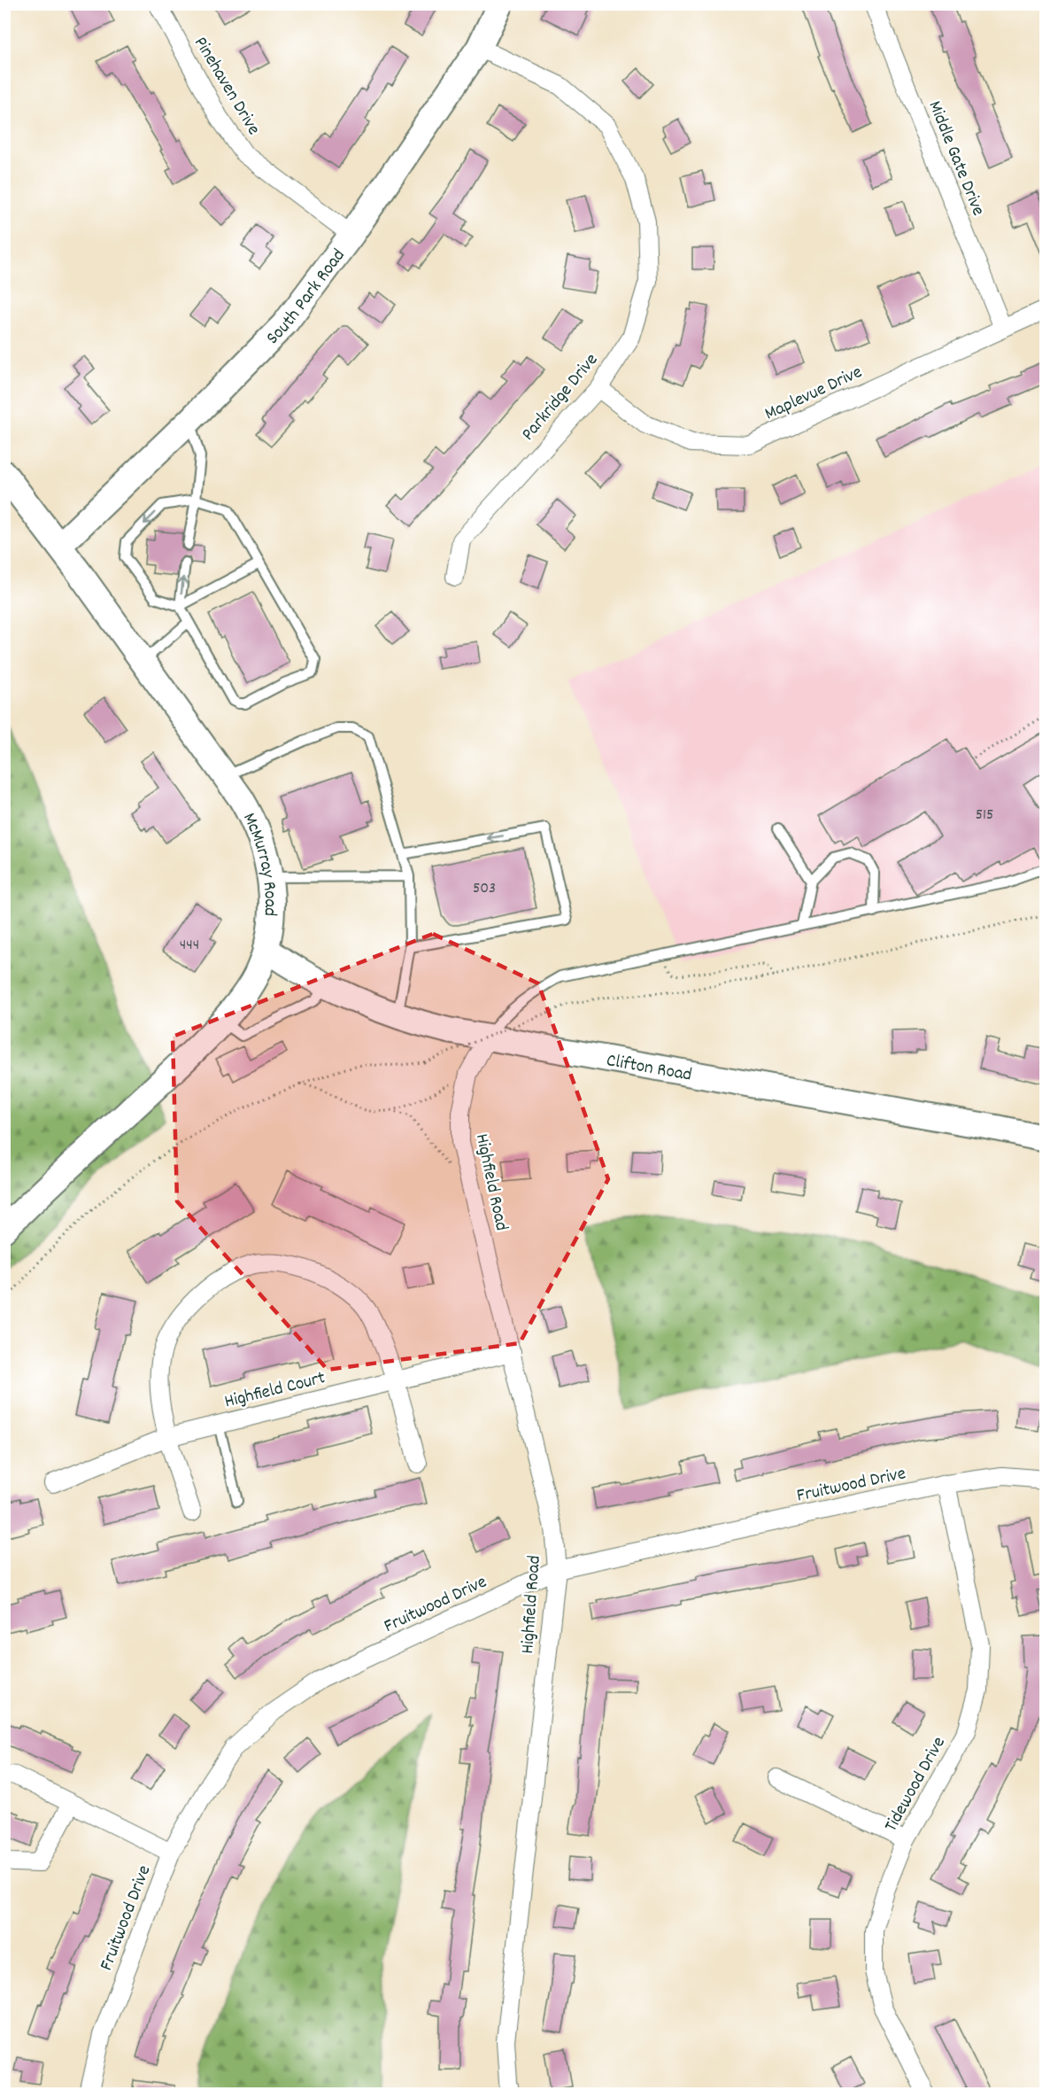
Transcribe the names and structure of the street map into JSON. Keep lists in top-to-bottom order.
{
  "streets": {
    "main road": ["South Park Road", "McMurray Road", "Clifton Road"],
    "street": [
      "Pinehaven Drive",
      "Middle Gate Drive",
      "Maplevue Drive",
      "Parkridge Drive",
      "Highfield Road",
      "Highfield Court",
      "Fruitwood Drive",
      "Tidewood Drive"
    ]
  },
  "crossings": [
    ["Pinehaven Drive", "South Park Road"],
    ["Middle Gate Drive", "Maplevue Drive"],
    ["South Park Road", "Parkridge Drive"],
    ["South Park Road", "McMurray Road"],
    ["Maplevue Drive", "Parkridge Drive"],
    ["McMurray Road", "Clifton Road"],
    ["Clifton Road", "Highfield Road"],
    ["Highfield Road", "Highfield Court"],
    ["Highfield Road", "Fruitwood Drive"],
    ["Fruitwood Drive", "Tidewood Drive"]
  ],
  "house_numbers": ["515", "503", "444"]
}
